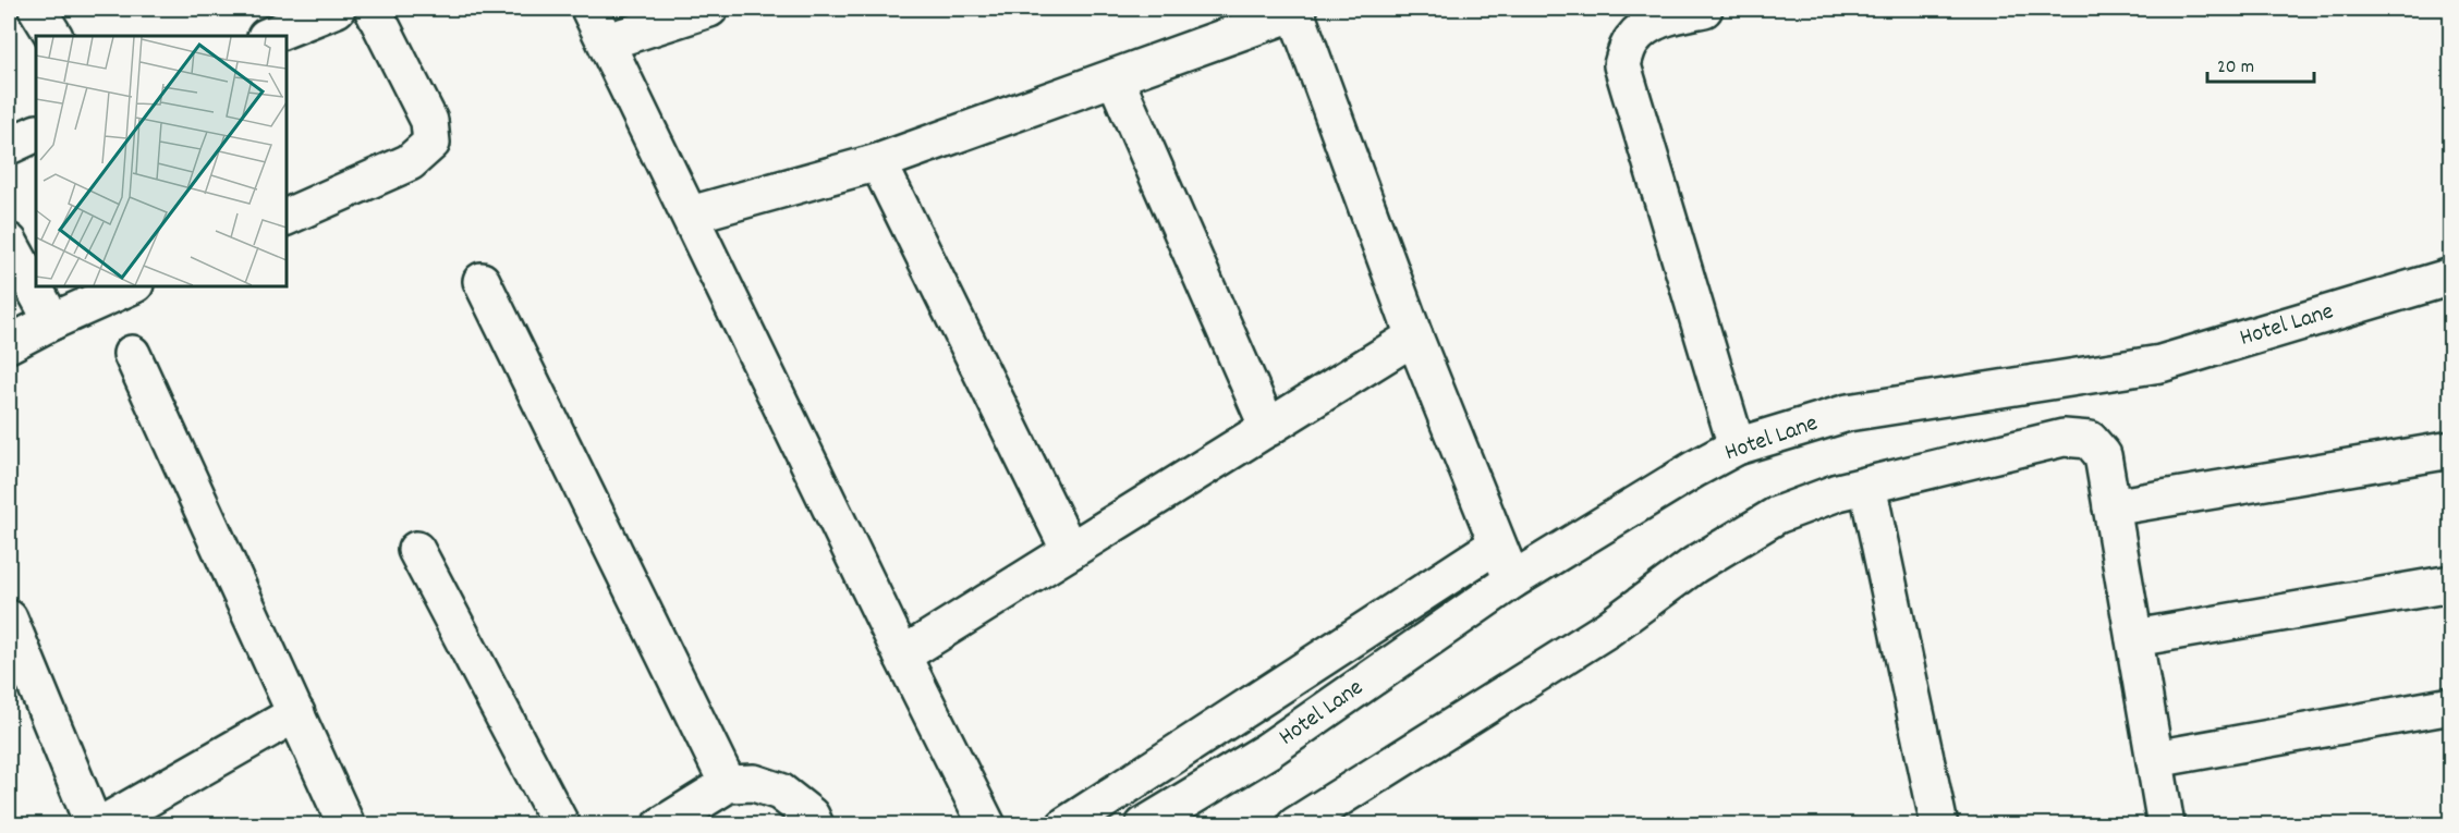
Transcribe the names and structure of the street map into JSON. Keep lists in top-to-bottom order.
{
  "streets": {
    "street": ["Hotel Lane"]
  },
  "scale_bar": "20 m"
}
